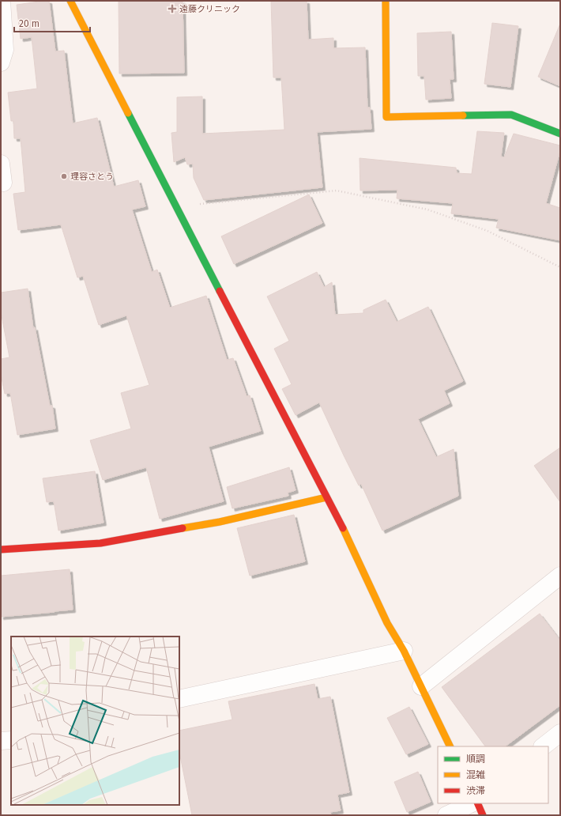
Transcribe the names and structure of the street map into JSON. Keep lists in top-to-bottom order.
{
  "places": {
    "health": ["遠藤クリニック"],
    "other": ["理容さとう"]
  },
  "legend": ["順調", "混雑", "渋滞"],
  "scale_bar": "20 m"
}
